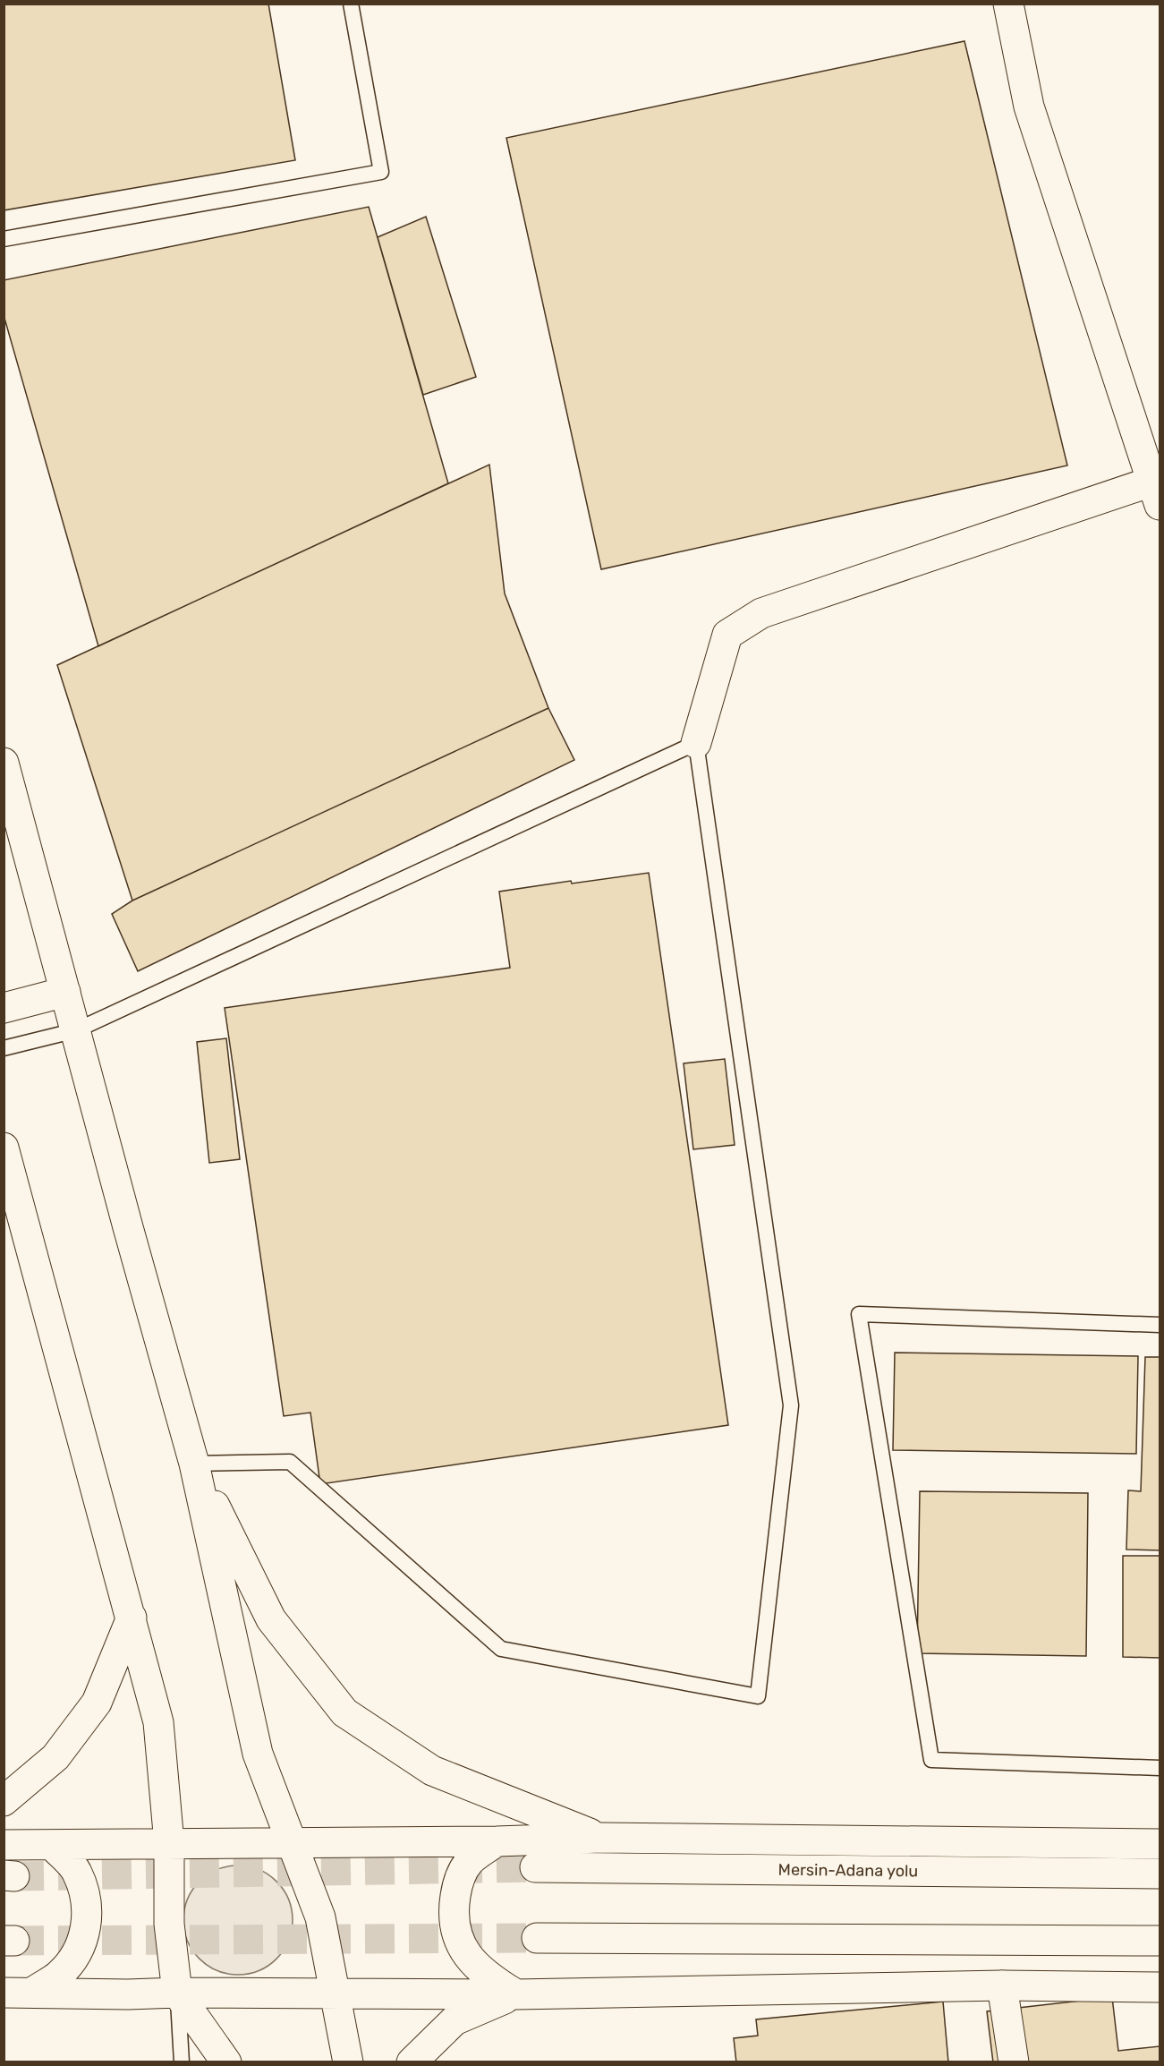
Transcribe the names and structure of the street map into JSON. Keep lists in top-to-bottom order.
{
  "streets": {
    "main road": ["Mersin-Adana yolu"]
  }
}
